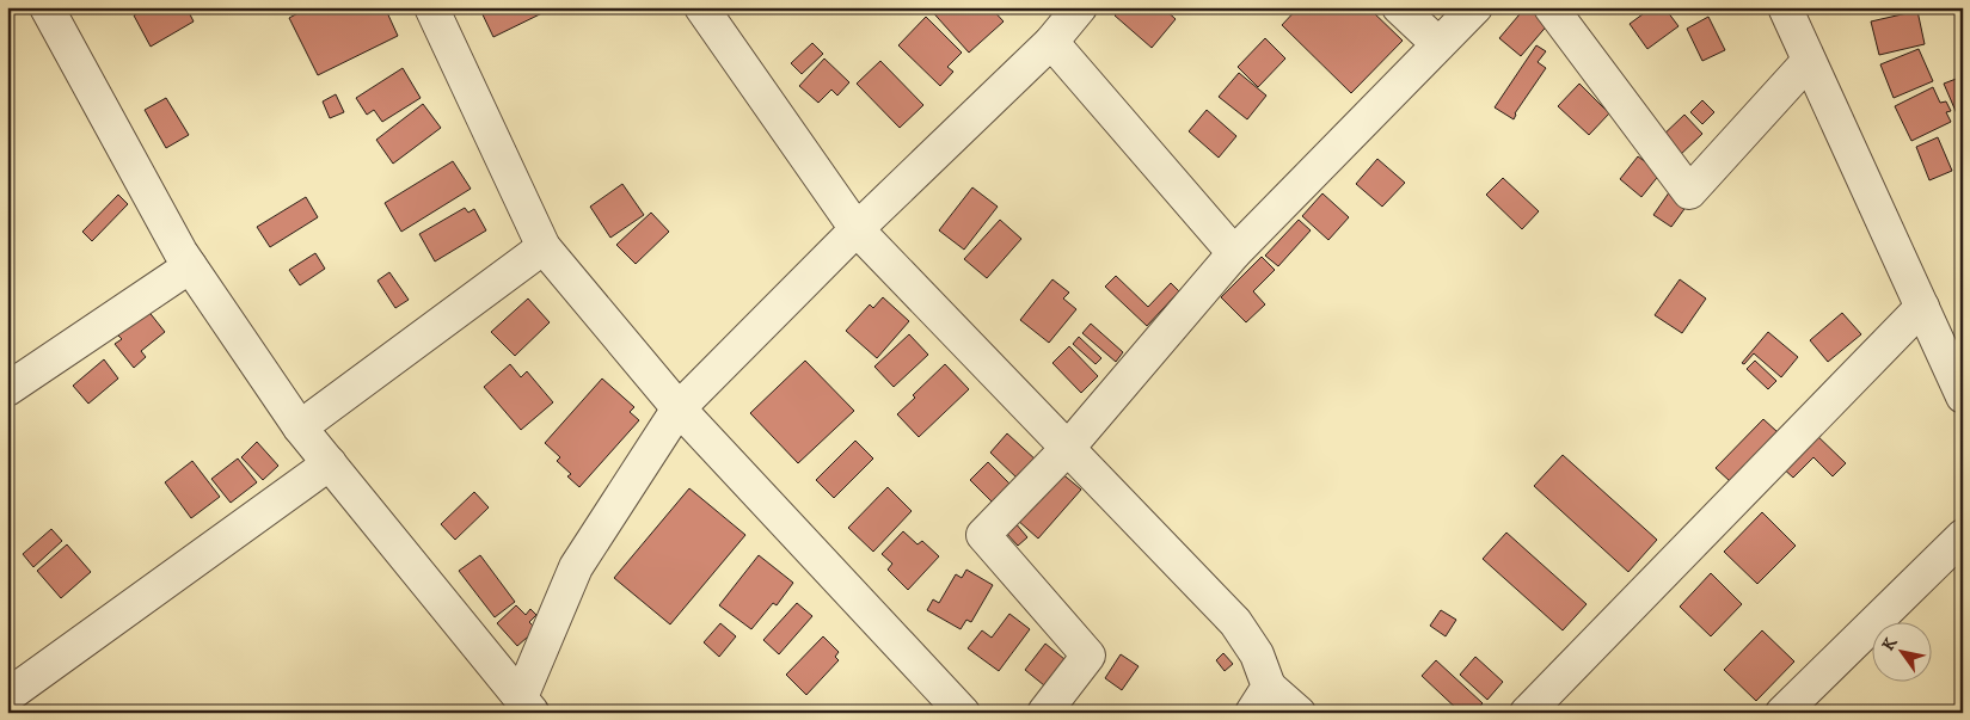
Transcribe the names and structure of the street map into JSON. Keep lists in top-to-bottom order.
{
  "north": "top left"
}
